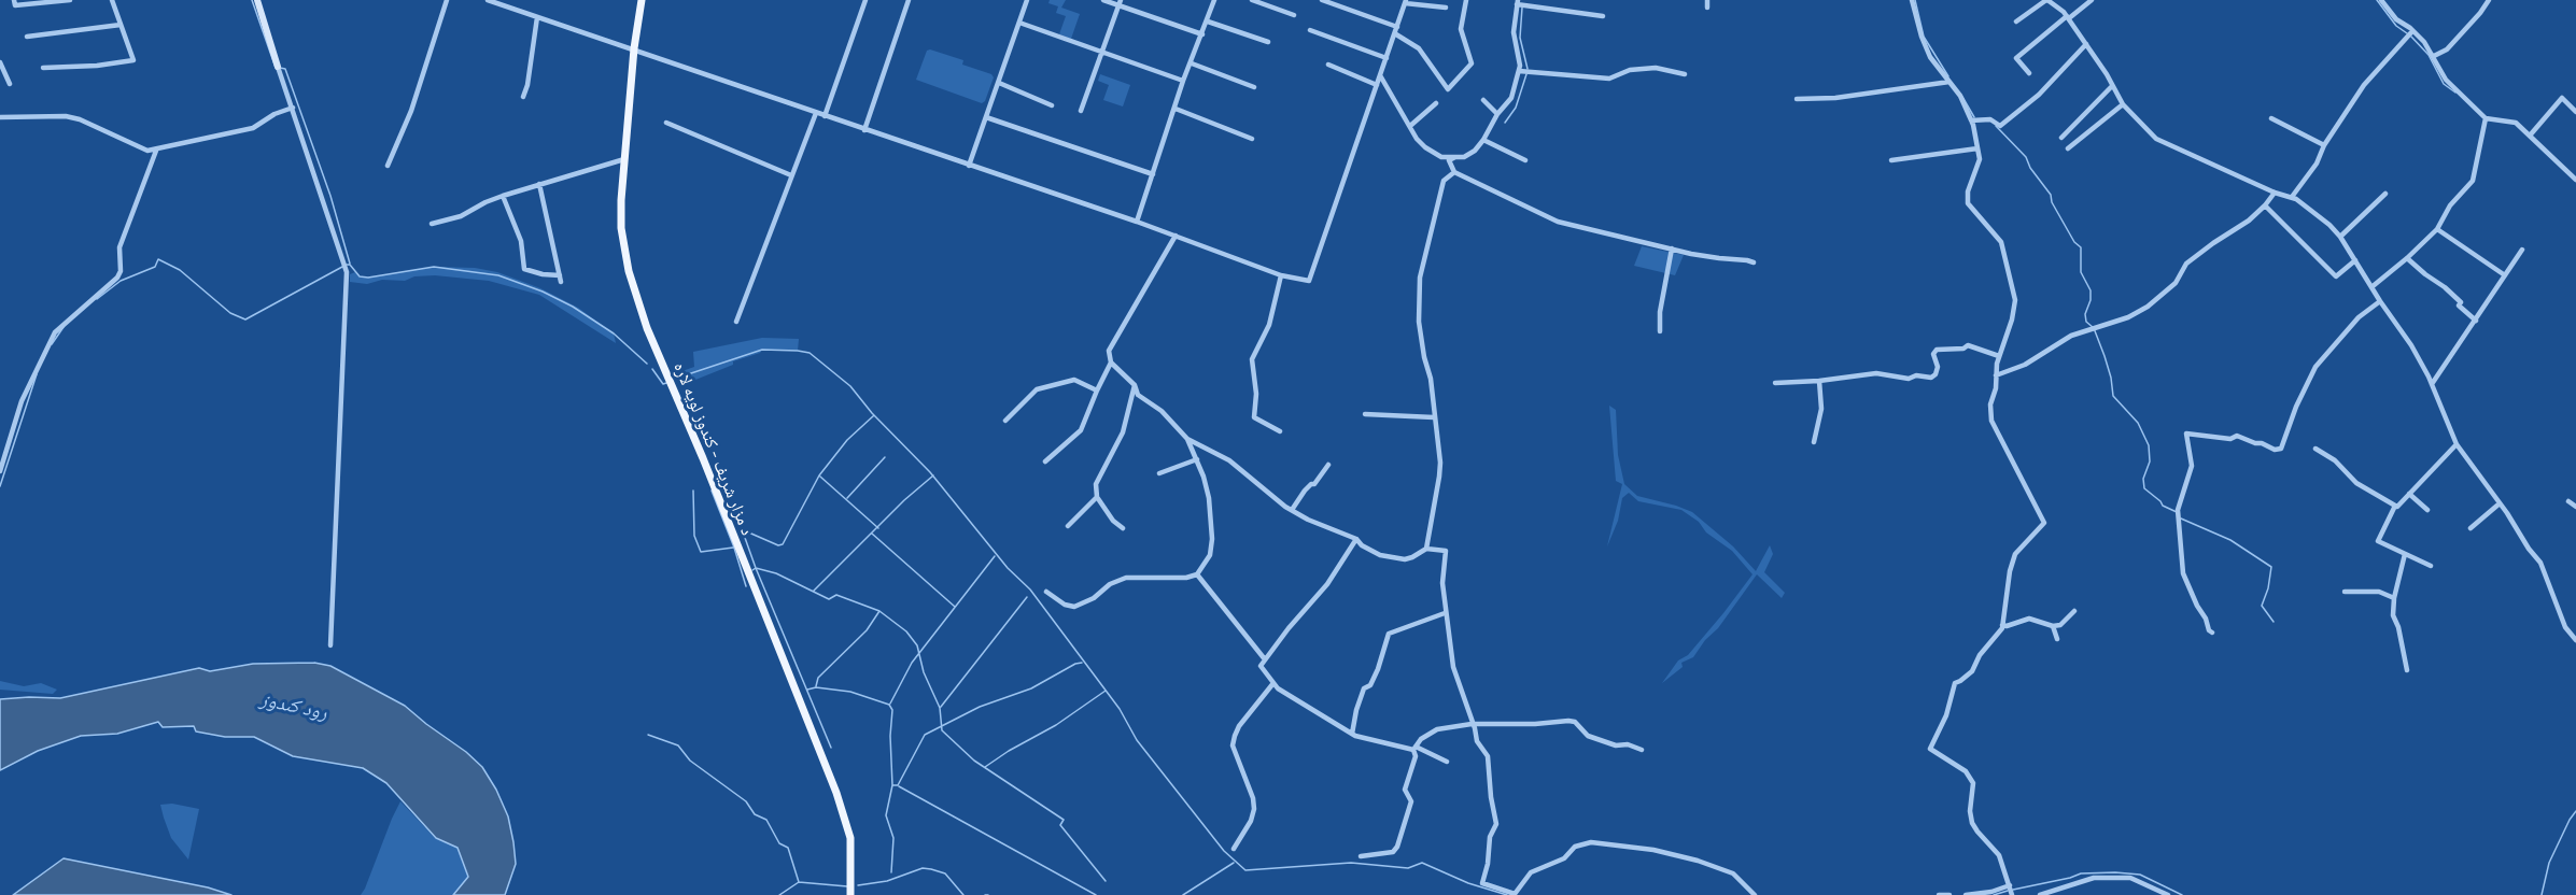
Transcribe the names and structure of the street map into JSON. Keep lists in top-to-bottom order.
{
  "streets": {
    "main road": ["د مزار شریف - کندوز لویه لاره"]
  },
  "water": ["رود کندوز"]
}
